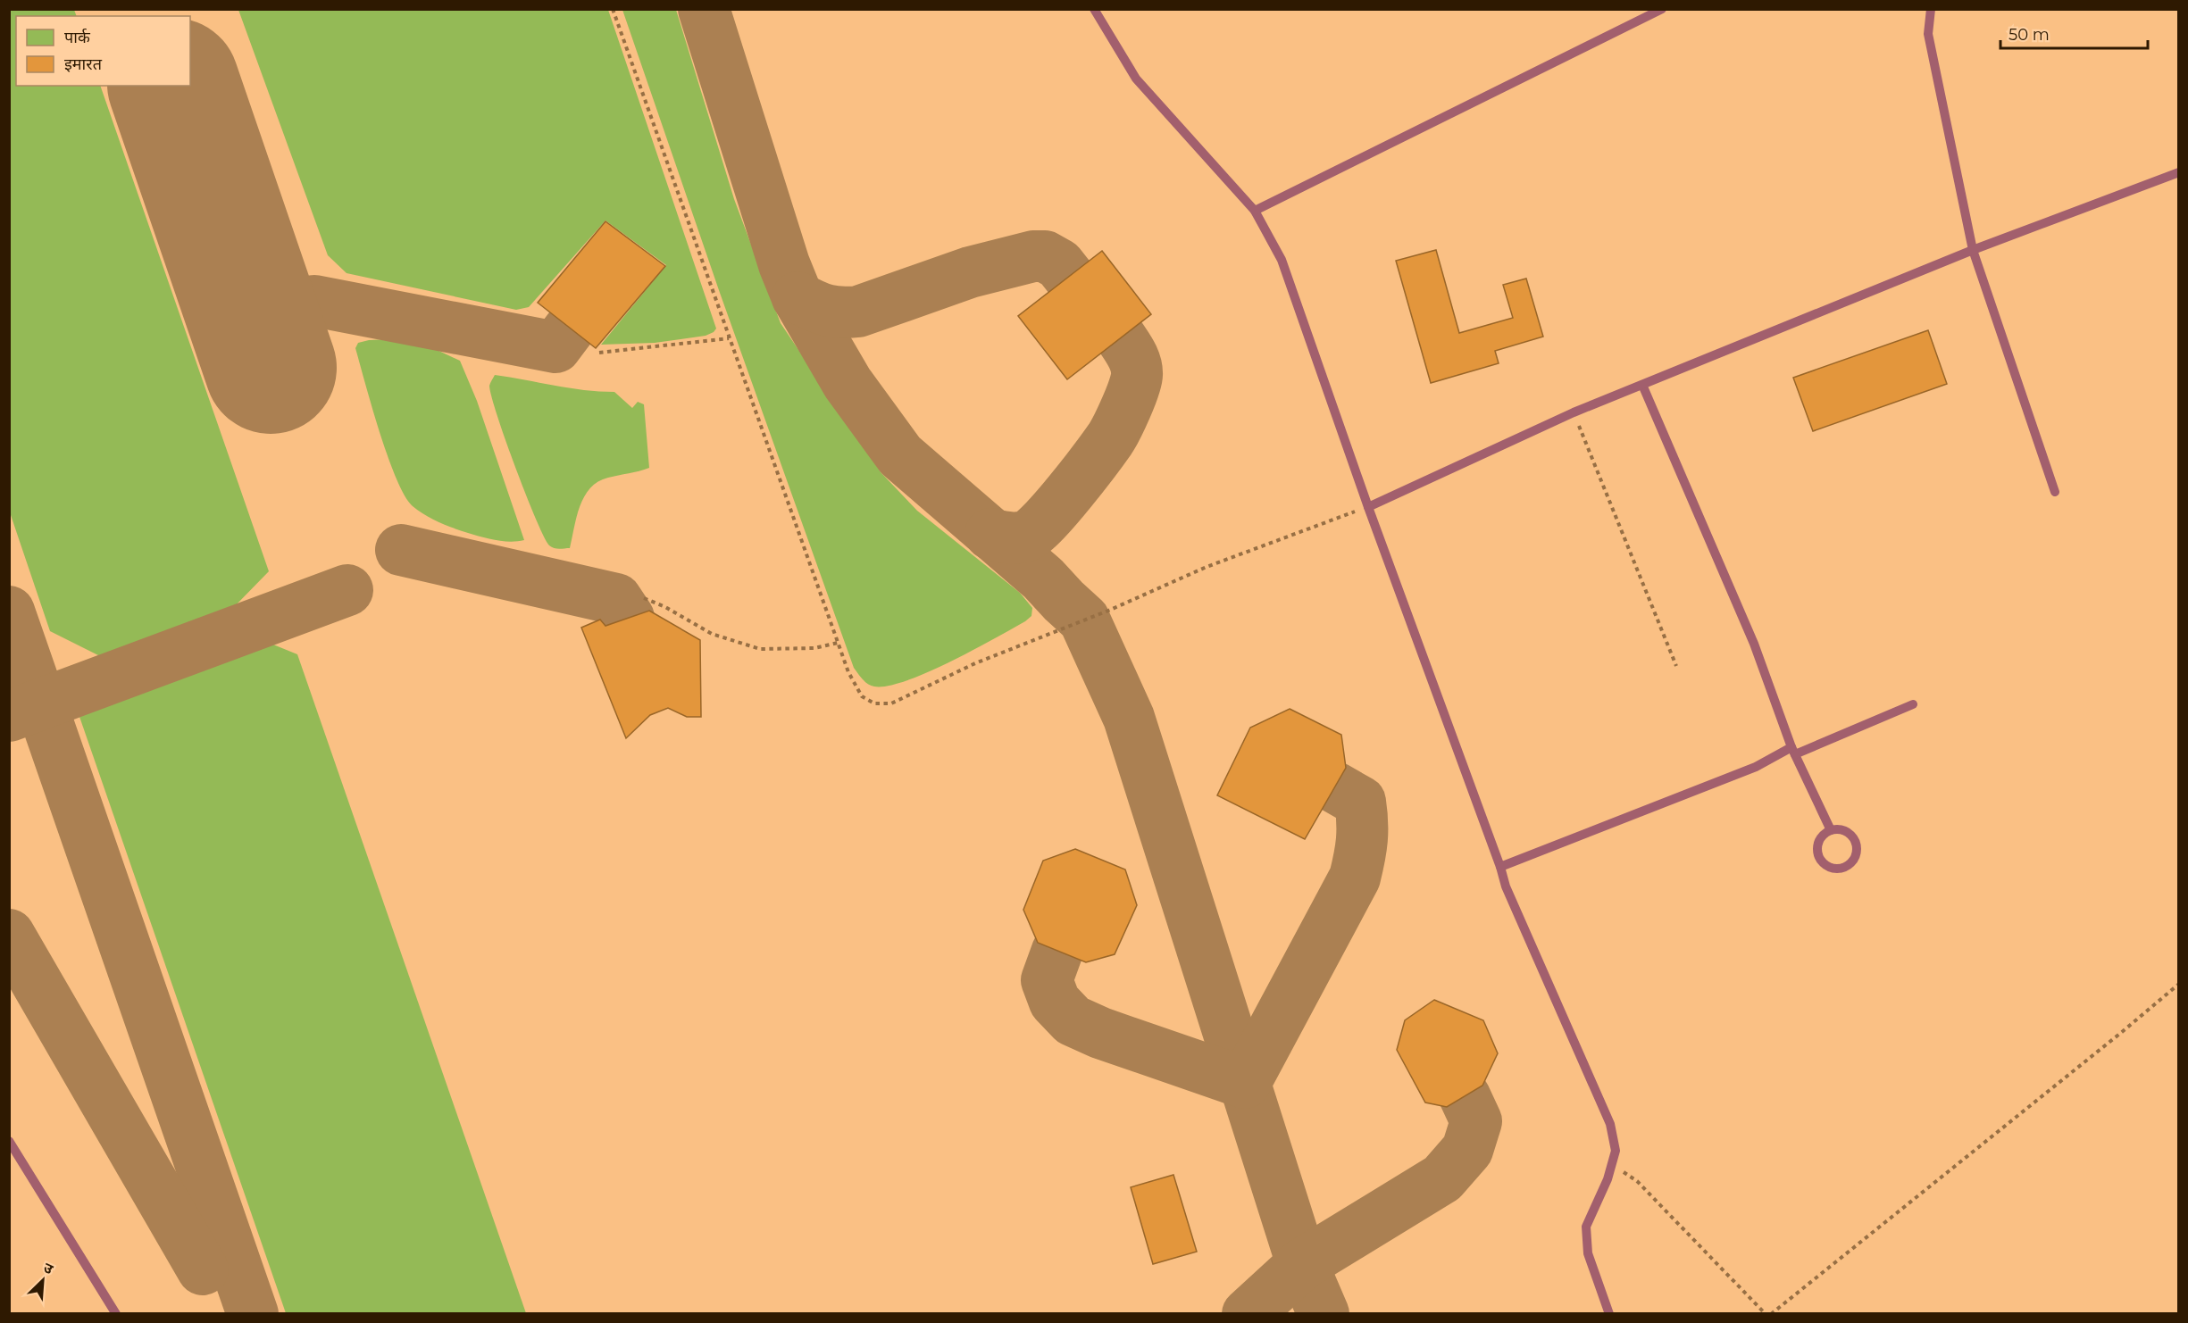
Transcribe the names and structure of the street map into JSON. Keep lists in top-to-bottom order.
{
  "legend": ["पार्क", "इमारत"],
  "scale_bar": "50 m",
  "north": "top right"
}
